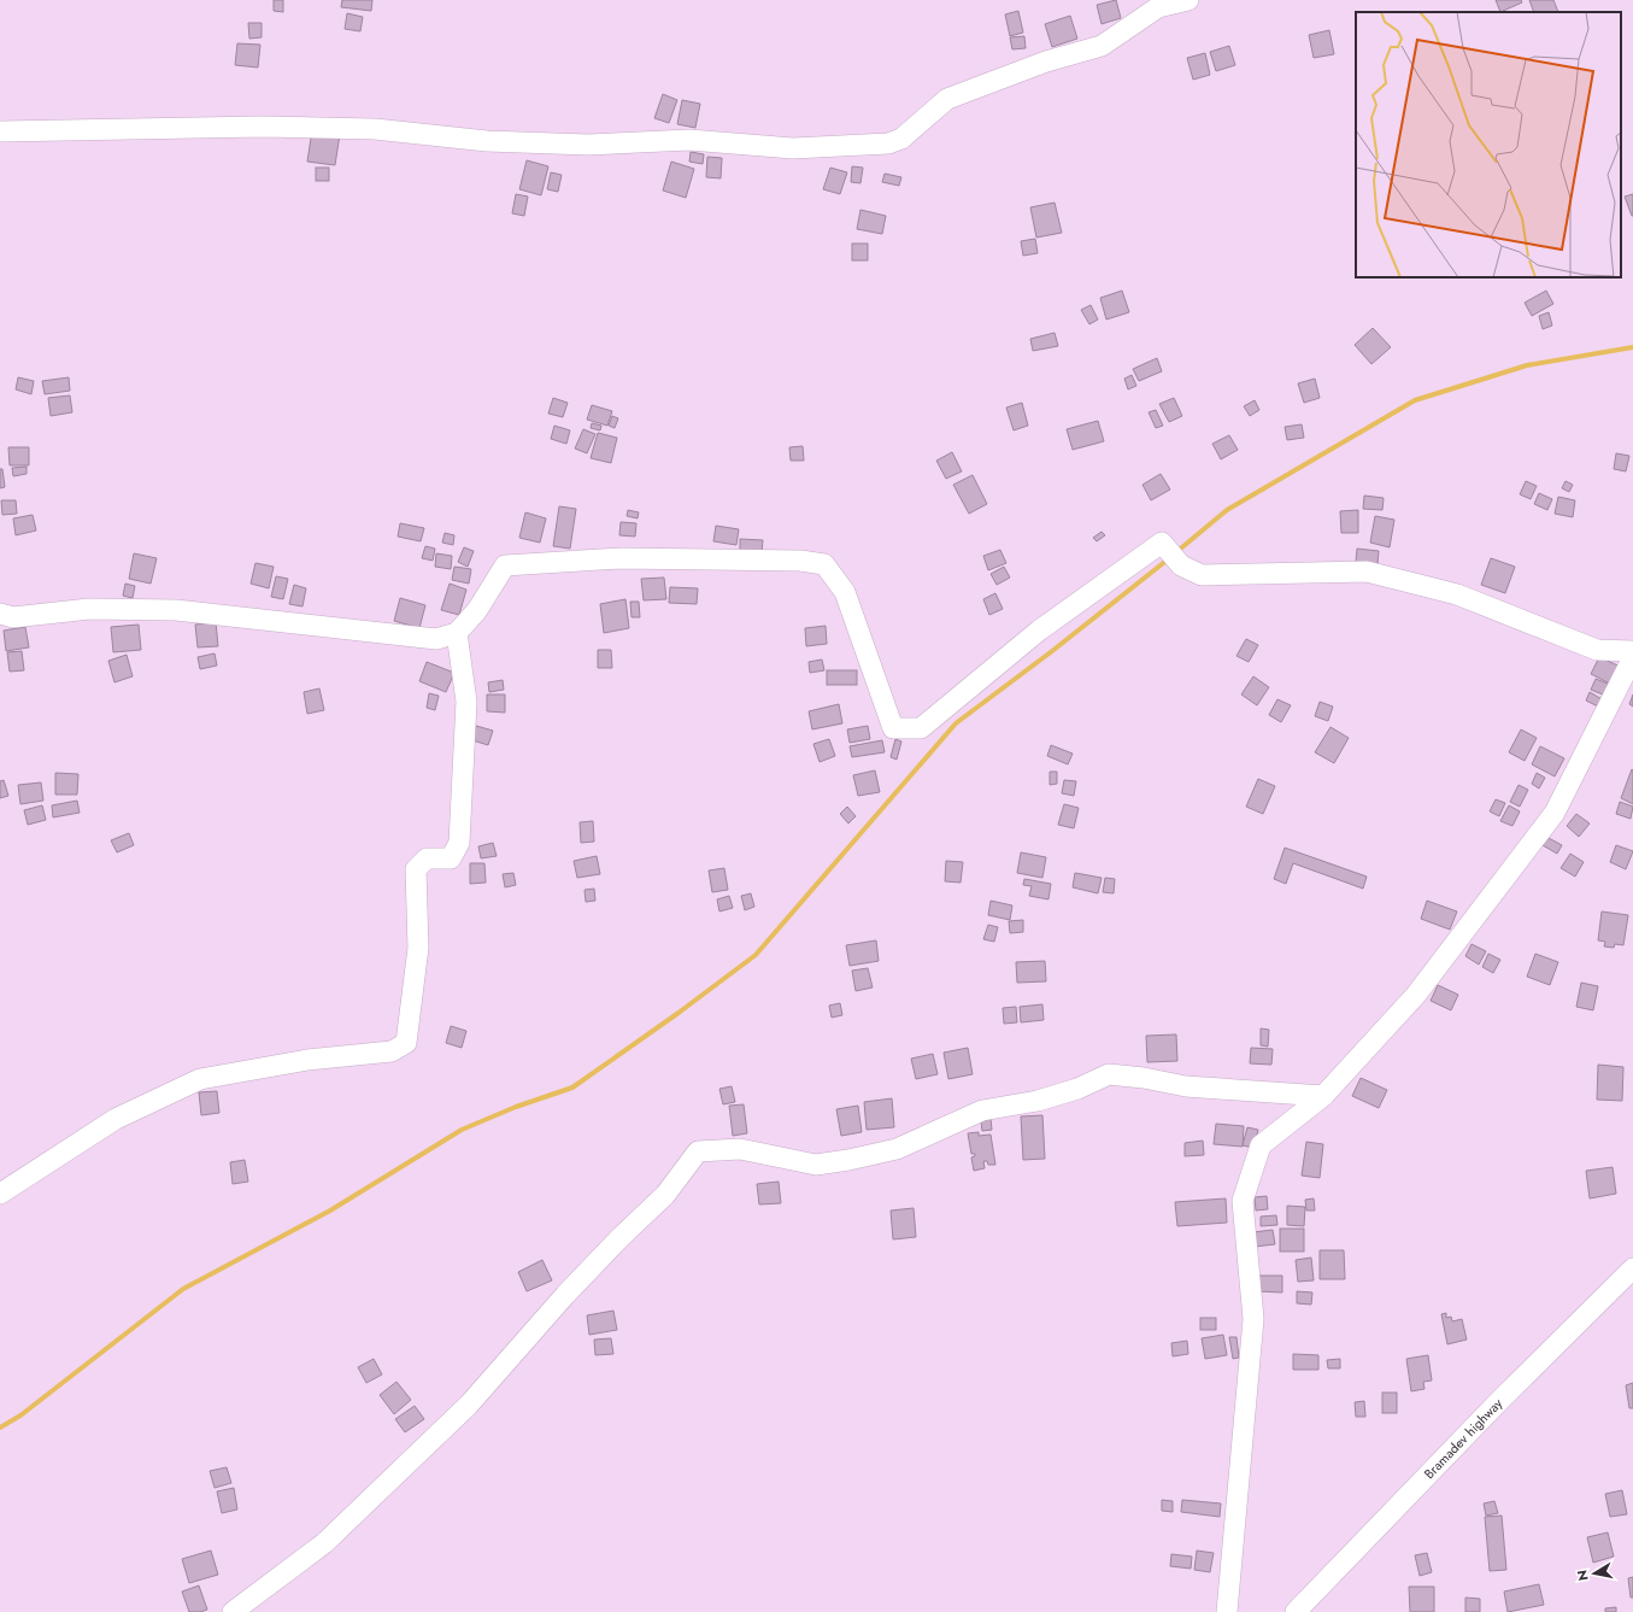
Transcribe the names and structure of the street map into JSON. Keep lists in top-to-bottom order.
{
  "streets": {
    "street": ["Bramadev highway"]
  },
  "north": "left"
}
